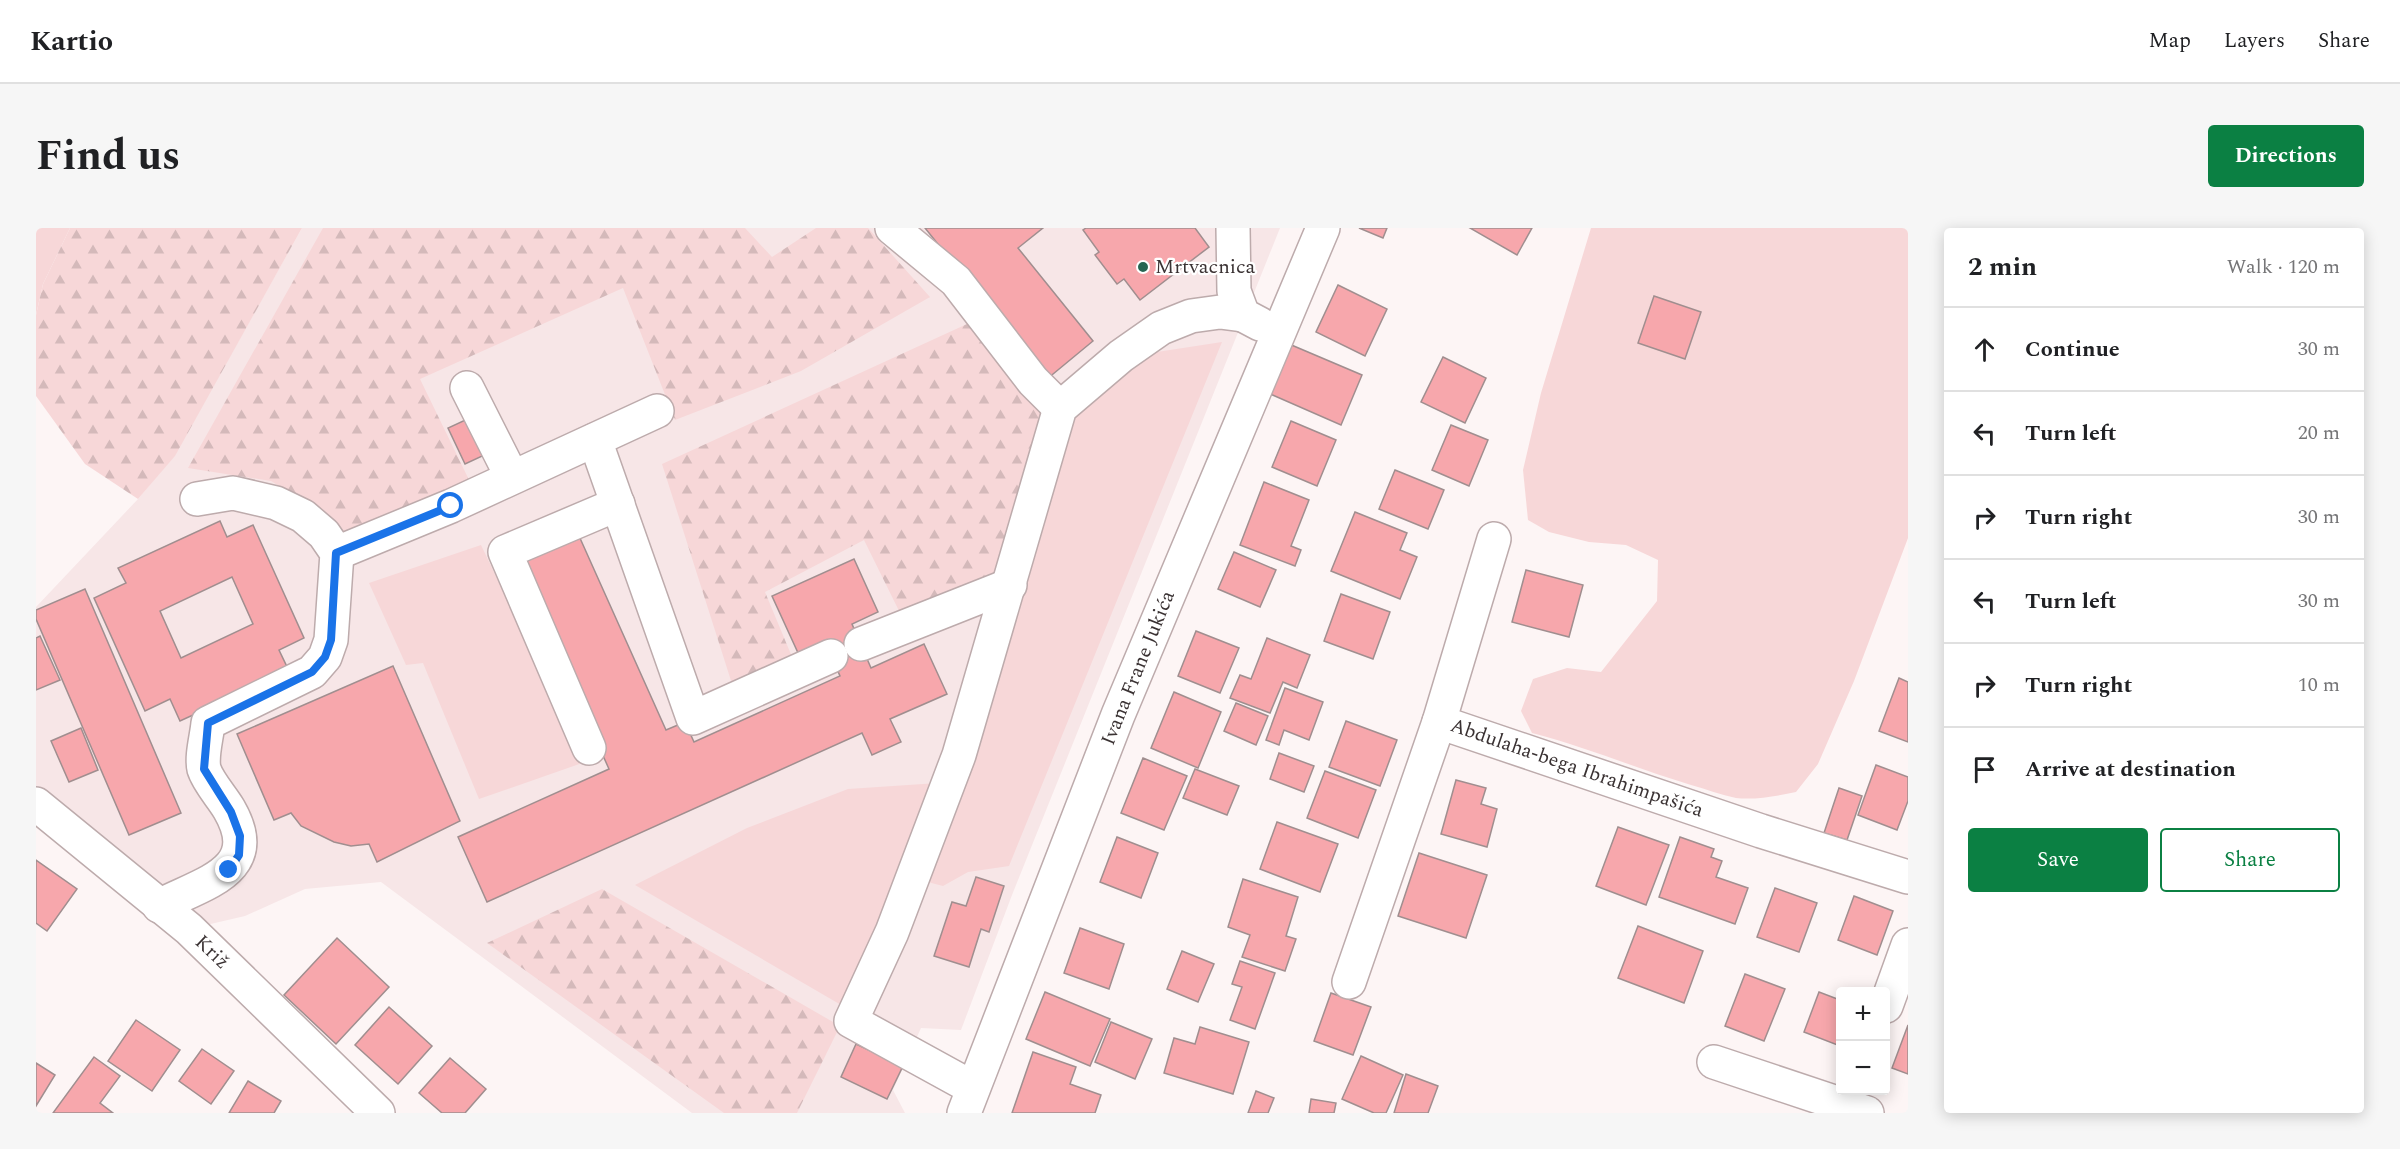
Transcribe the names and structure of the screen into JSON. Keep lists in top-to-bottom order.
{
  "streets": {
    "street": ["Ivana Frane Jukića", "Abdulaha-bega Ibrahimpašića", "Križ"]
  },
  "places": ["Mrtvacnica"],
  "page": {
    "header": "Kartio",
    "nav": ["Map", "Layers", "Share"],
    "title": "Find us",
    "buttons": [
      "Directions",
      ["Save", "Share"]
    ],
    "heading": ["2 min", "Walk · 120 m"],
    "list": [
      ["Continue", "30 m"],
      ["Turn left", "20 m"],
      ["Turn right", "30 m"],
      ["Turn left", "30 m"],
      ["Turn right", "10 m"],
      "Arrive at destination"
    ],
    "map_buttons": ["+", "−"]
  }
}
